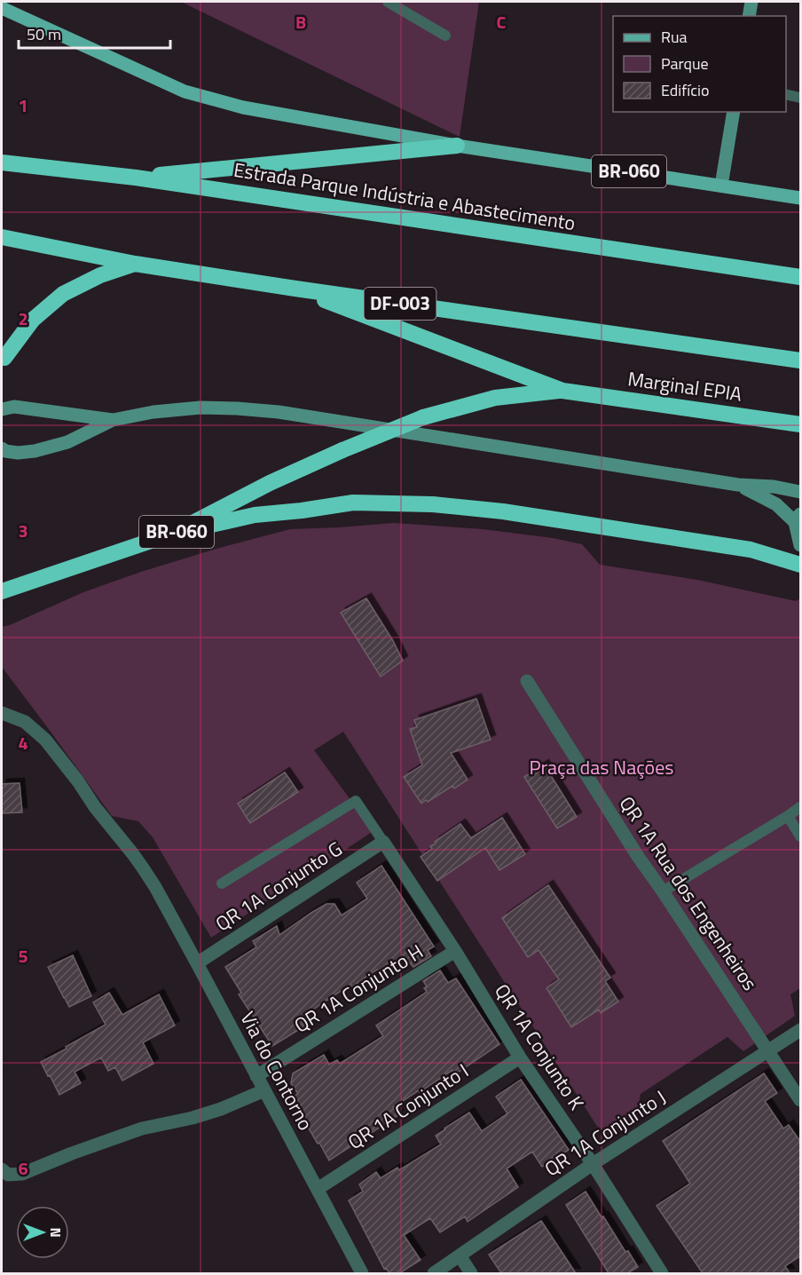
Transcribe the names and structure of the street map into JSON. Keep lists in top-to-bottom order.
{
  "streets": {
    "highway": [
      "BR-060",
      "Estrada Parque Indústria e Abastecimento",
      "DF-003",
      "Marginal EPIA"
    ],
    "street": [
      "QR 1A Conjunto G",
      "QR 1A Rua dos Engenheiros",
      "QR 1A Conjunto H",
      "QR 1A Conjunto K",
      "Via do Contorno",
      "QR 1A Conjunto I",
      "QR 1A Conjunto J"
    ]
  },
  "crossings": [
    ["BR-060", "Marginal EPIA"],
    ["QR 1A Conjunto G", "QR 1A Conjunto K"],
    ["QR 1A Conjunto G", "Via do Contorno"],
    ["QR 1A Rua dos Engenheiros", "QR 1A Conjunto J"],
    ["QR 1A Conjunto H", "QR 1A Conjunto K"],
    ["QR 1A Conjunto H", "Via do Contorno"],
    ["QR 1A Conjunto K", "QR 1A Conjunto I"],
    ["QR 1A Conjunto K", "QR 1A Conjunto J"],
    ["Via do Contorno", "QR 1A Conjunto I"]
  ],
  "parks": ["Praça das Nações"],
  "legend": ["Rua", "Parque", "Edifício"],
  "scale_bar": "50 m",
  "north": "right",
  "grid": {
    "columns": ["B", "C"],
    "rows": [
      "1",
      "2",
      "3",
      "4",
      "5",
      "6"
    ]
  }
}
